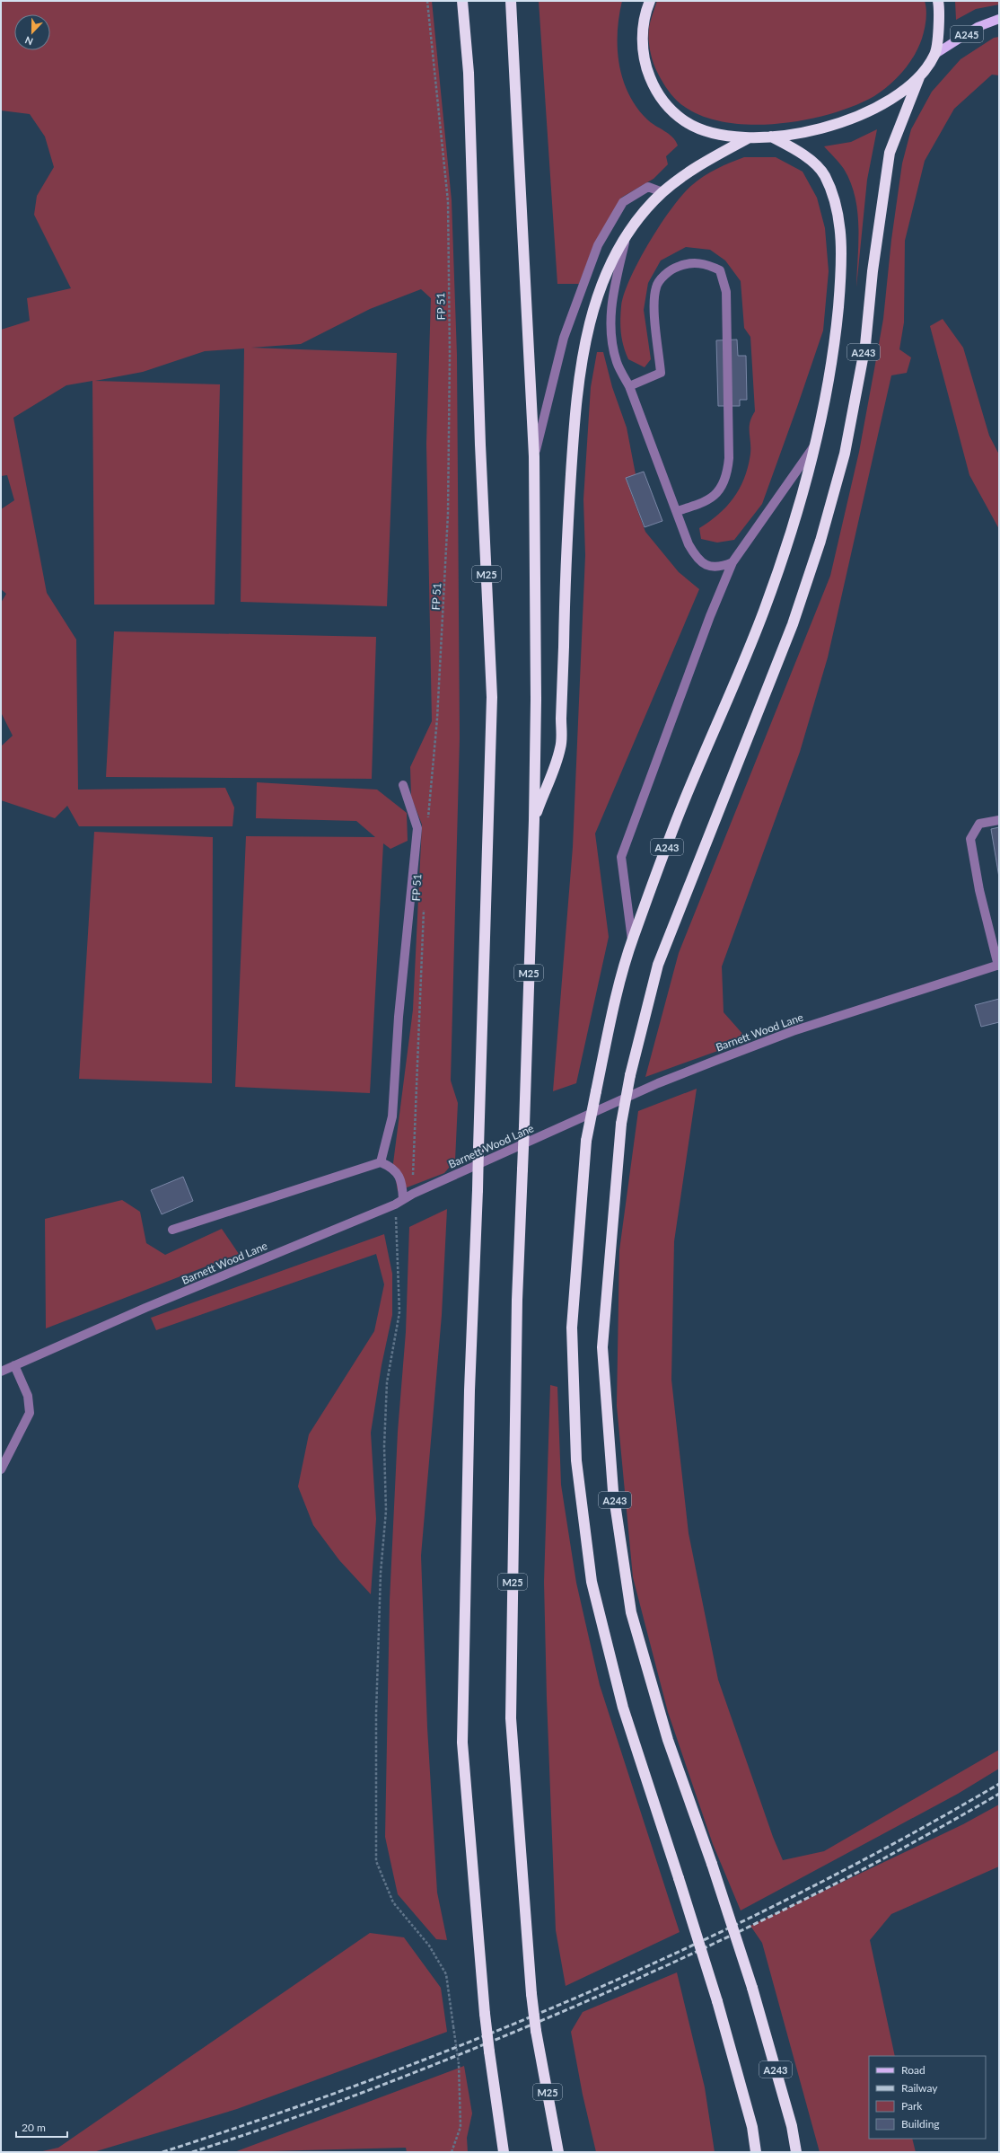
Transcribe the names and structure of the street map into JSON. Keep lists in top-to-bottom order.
{
  "streets": {
    "highway": ["A243", "M25"],
    "main road": ["A245"],
    "street": ["Barnett Wood Lane"],
    "path": ["FP 51"]
  },
  "crossings": [
    ["FP 51", "Barnett Wood Lane"]
  ],
  "legend": [
    "Road",
    "Railway",
    "Park",
    "Building"
  ],
  "scale_bar": "20 m",
  "north": "bottom"
}
